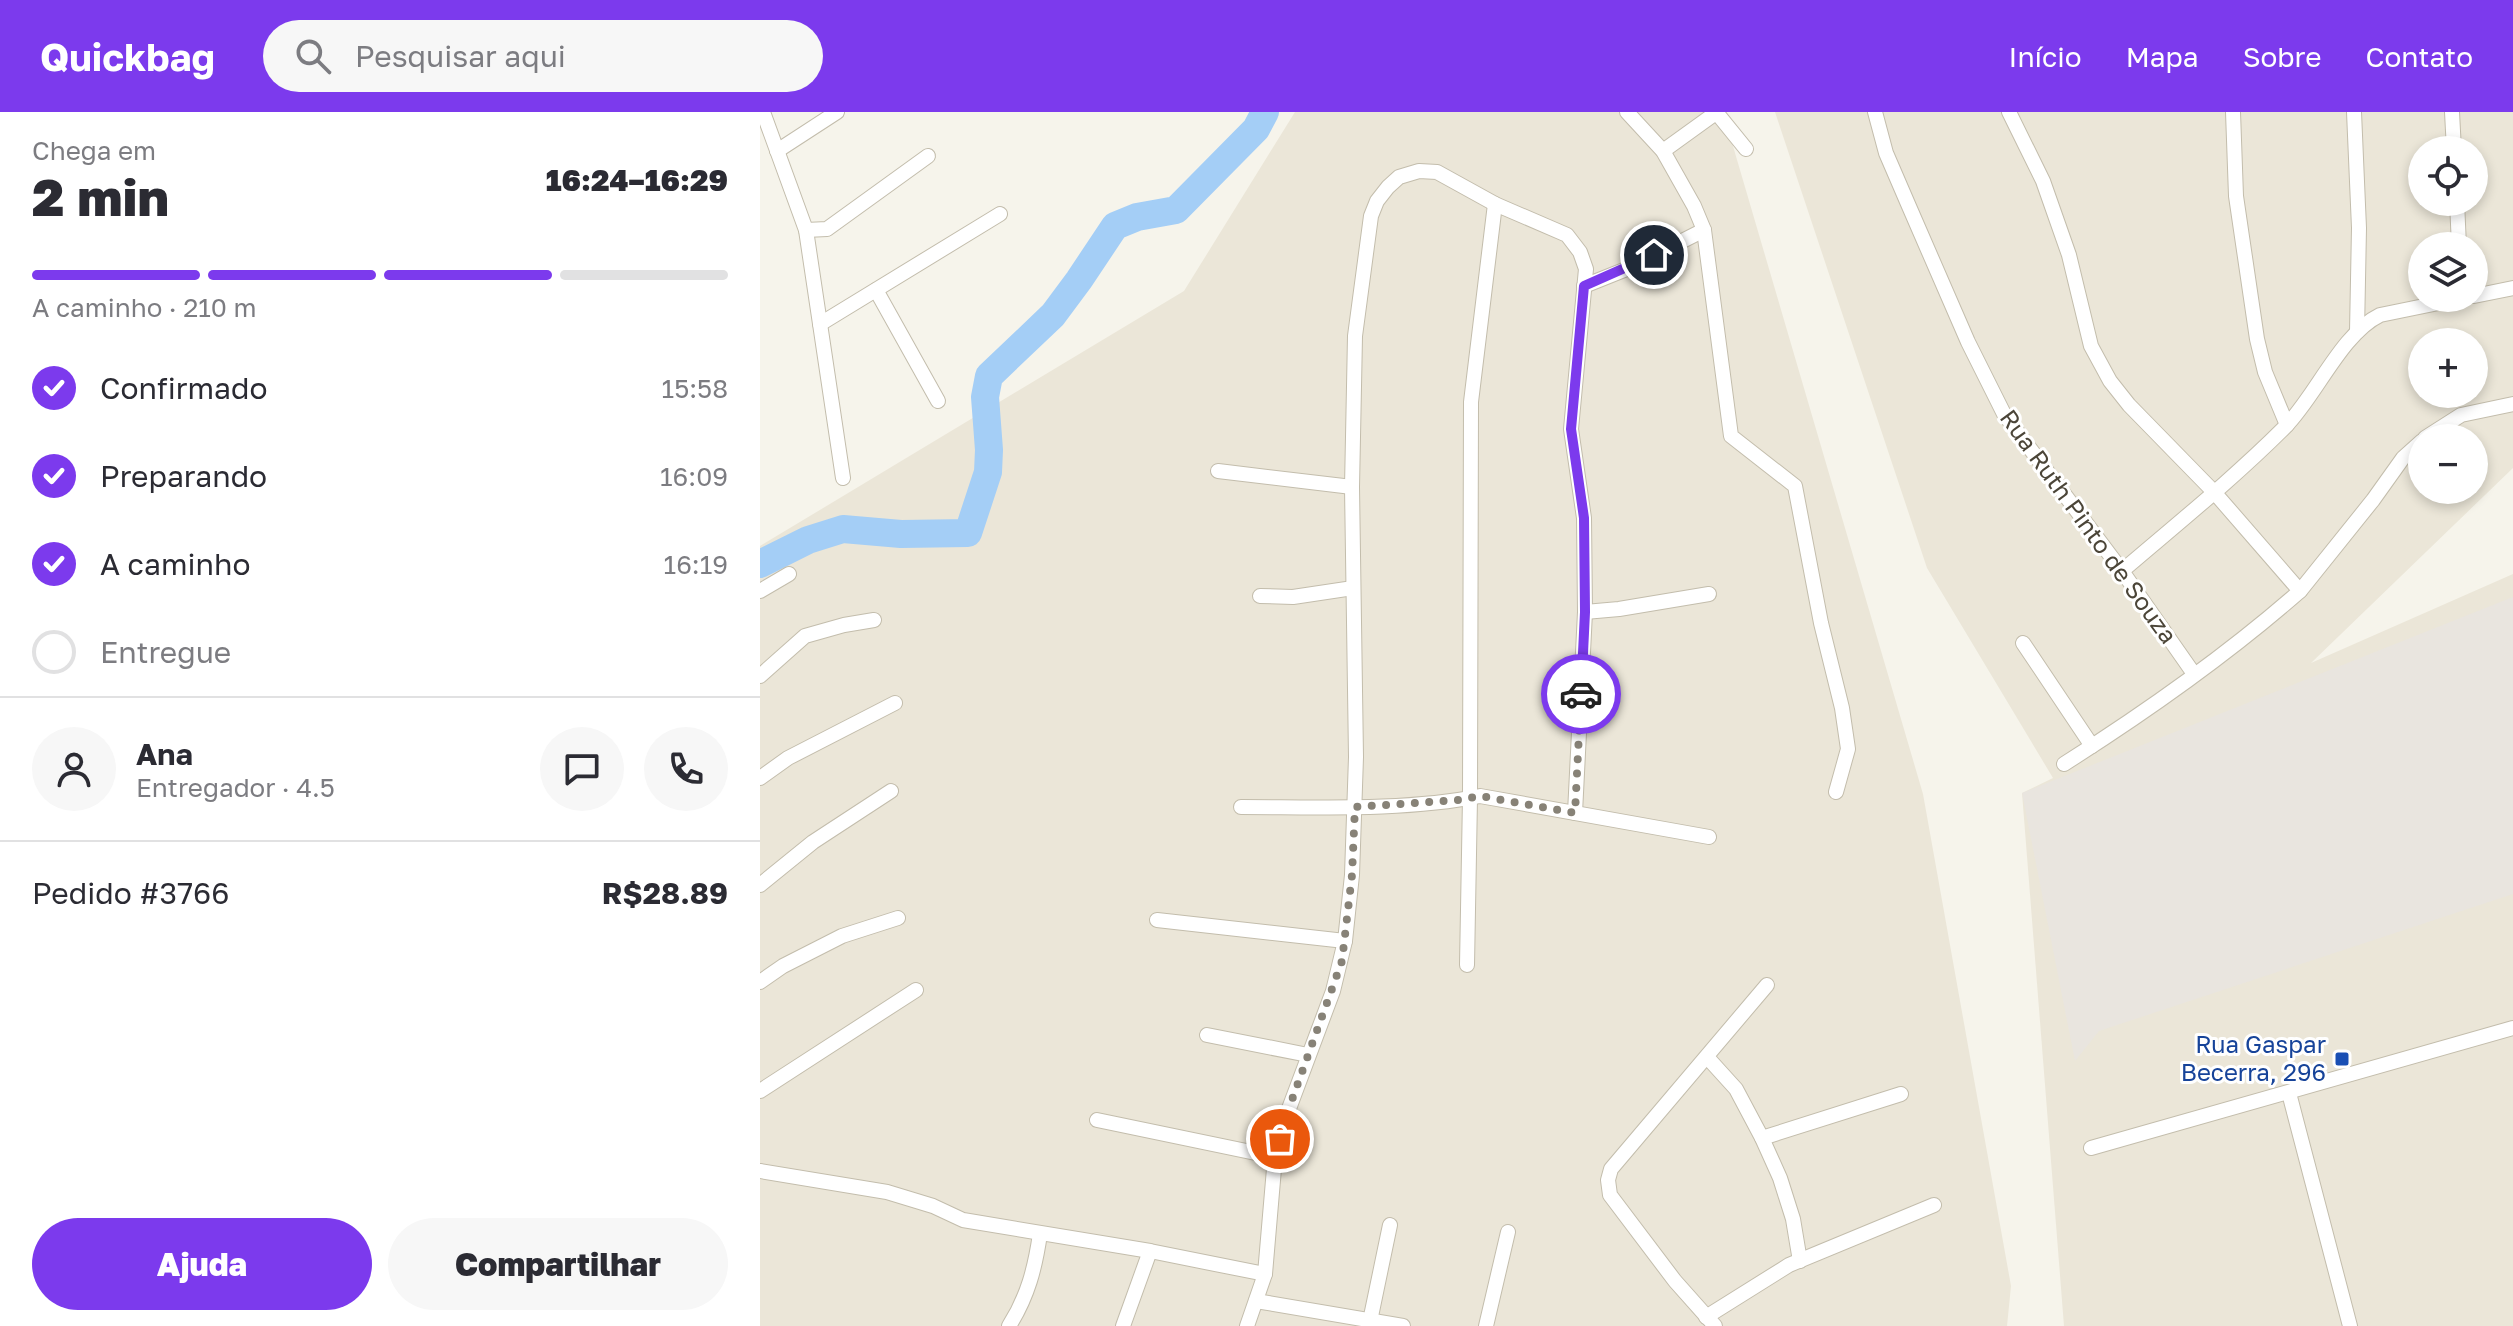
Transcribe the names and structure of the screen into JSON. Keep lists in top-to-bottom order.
{
  "streets": {
    "street": ["Rua Ruth Pinto de Souza"]
  },
  "places": {
    "transit": ["Rua Gaspar Becerra, 296"]
  },
  "page": {
    "header": "Quickbag",
    "search": "Pesquisar aqui",
    "nav": [
      "Início",
      "Mapa",
      "Sobre",
      "Contato"
    ],
    "heading": ["2 min", "Chega em", "16:24–16:29"],
    "panel": [
      "Ana",
      "Entregador · 4.5",
      "Pedido #3766",
      "R$28.89"
    ],
    "map_buttons": ["+", "−"],
    "bar": "A caminho · 210 m",
    "list": [
      ["Confirmado", "15:58"],
      ["Preparando", "16:09"],
      ["A caminho", "16:19"],
      "Entregue"
    ],
    "buttons": ["Ajuda", "Compartilhar"]
  }
}
